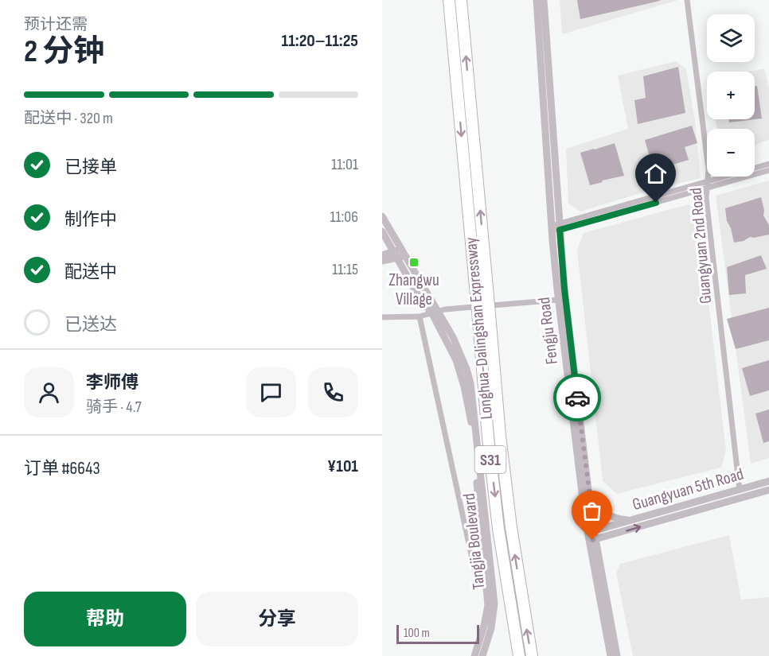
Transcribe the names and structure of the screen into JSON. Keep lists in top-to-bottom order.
{
  "streets": {
    "highway": ["Longhua-Dalingshan Expressway", "S31"],
    "street": [
      "Guangyuan 2nd Road",
      "Fengju Road",
      "Guangyuan 5th Road",
      "Tangjia Boulevard"
    ]
  },
  "crossings": [
    ["Guangyuan 2nd Road", "Guangyuan 5th Road"],
    ["Fengju Road", "Guangyuan 5th Road"]
  ],
  "places": {
    "transit": ["Zhangwu Village"]
  },
  "scale_bar": "100 m",
  "page": {
    "heading": ["2 分钟", "预计还需", "11:20–11:25"],
    "panel": [
      "李师傅",
      "骑手 · 4.7",
      "订单 #6643",
      "¥101"
    ],
    "map_buttons": ["+", "−"],
    "bar": "配送中 · 320 m",
    "list": [
      ["已接单", "11:01"],
      ["制作中", "11:06"],
      ["配送中", "11:15"],
      "已送达"
    ],
    "buttons": ["帮助", "分享"],
    "scale": "100 m"
  }
}
